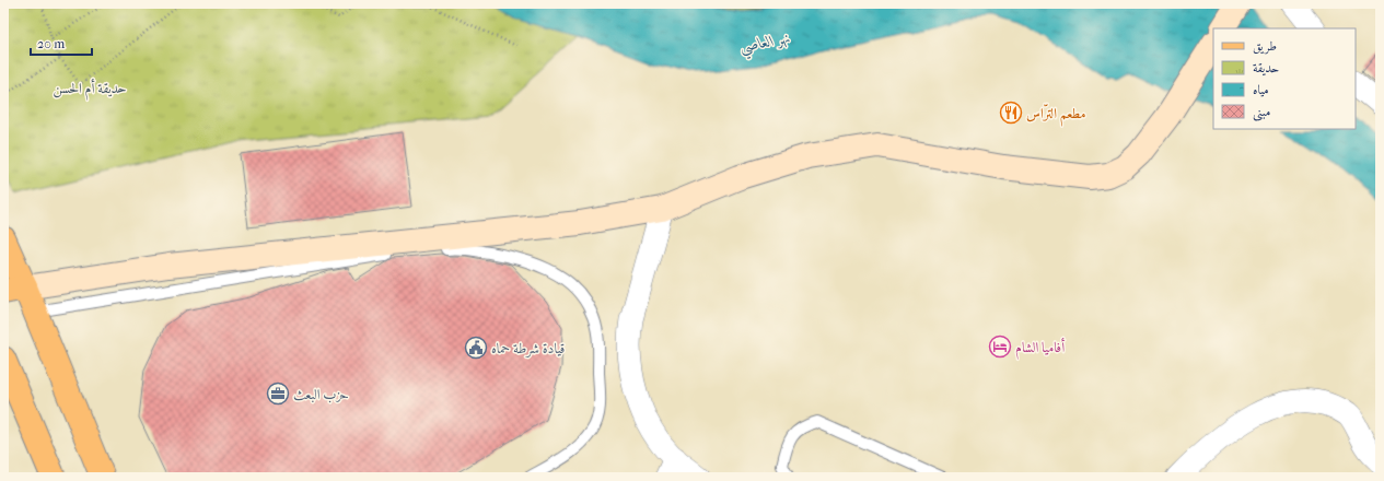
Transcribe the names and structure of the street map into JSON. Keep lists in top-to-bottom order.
{
  "water": ["نهر العاصي"],
  "parks": ["حديقة أم الحسن"],
  "places": {
    "restaurant": ["مطعم الترّاس"],
    "hotel": ["أفاميا الشام"],
    "public building": ["قيادة شرطة حماه"],
    "office": ["حزب البعث"]
  },
  "legend": [
    "طريق",
    "حديقة",
    "مياه",
    "مبنى"
  ],
  "scale_bar": "20 m"
}
